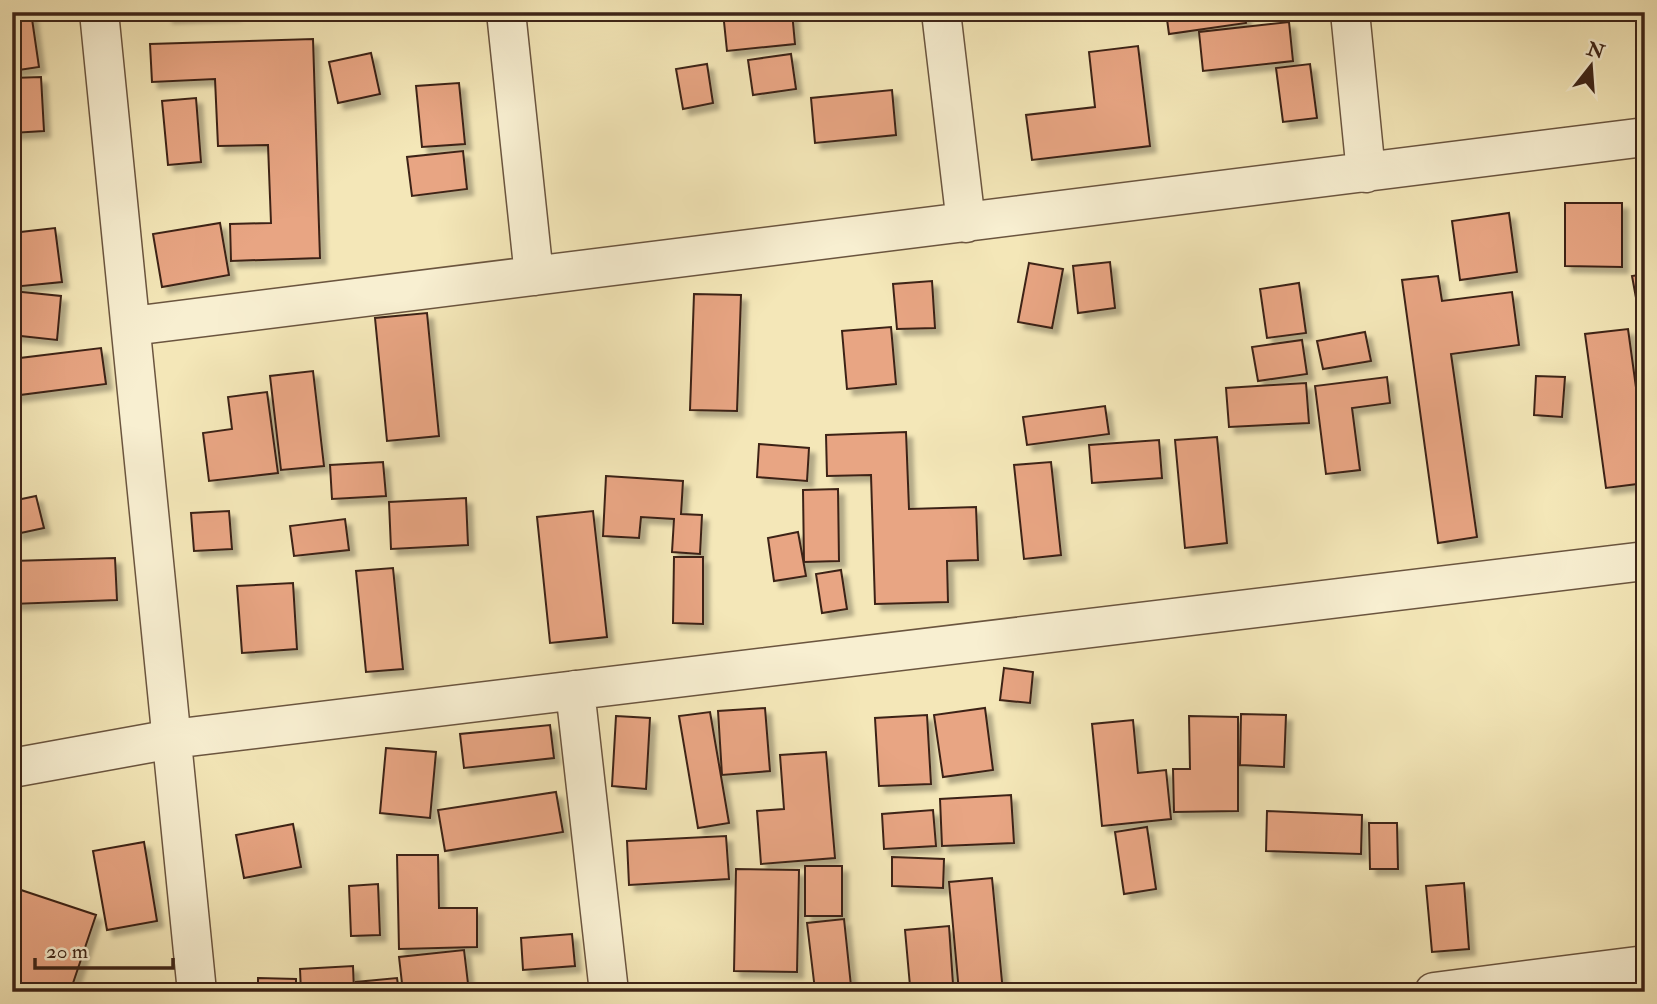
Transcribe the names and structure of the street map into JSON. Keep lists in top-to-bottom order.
{
  "scale_bar": "20 m",
  "north": "top"
}
